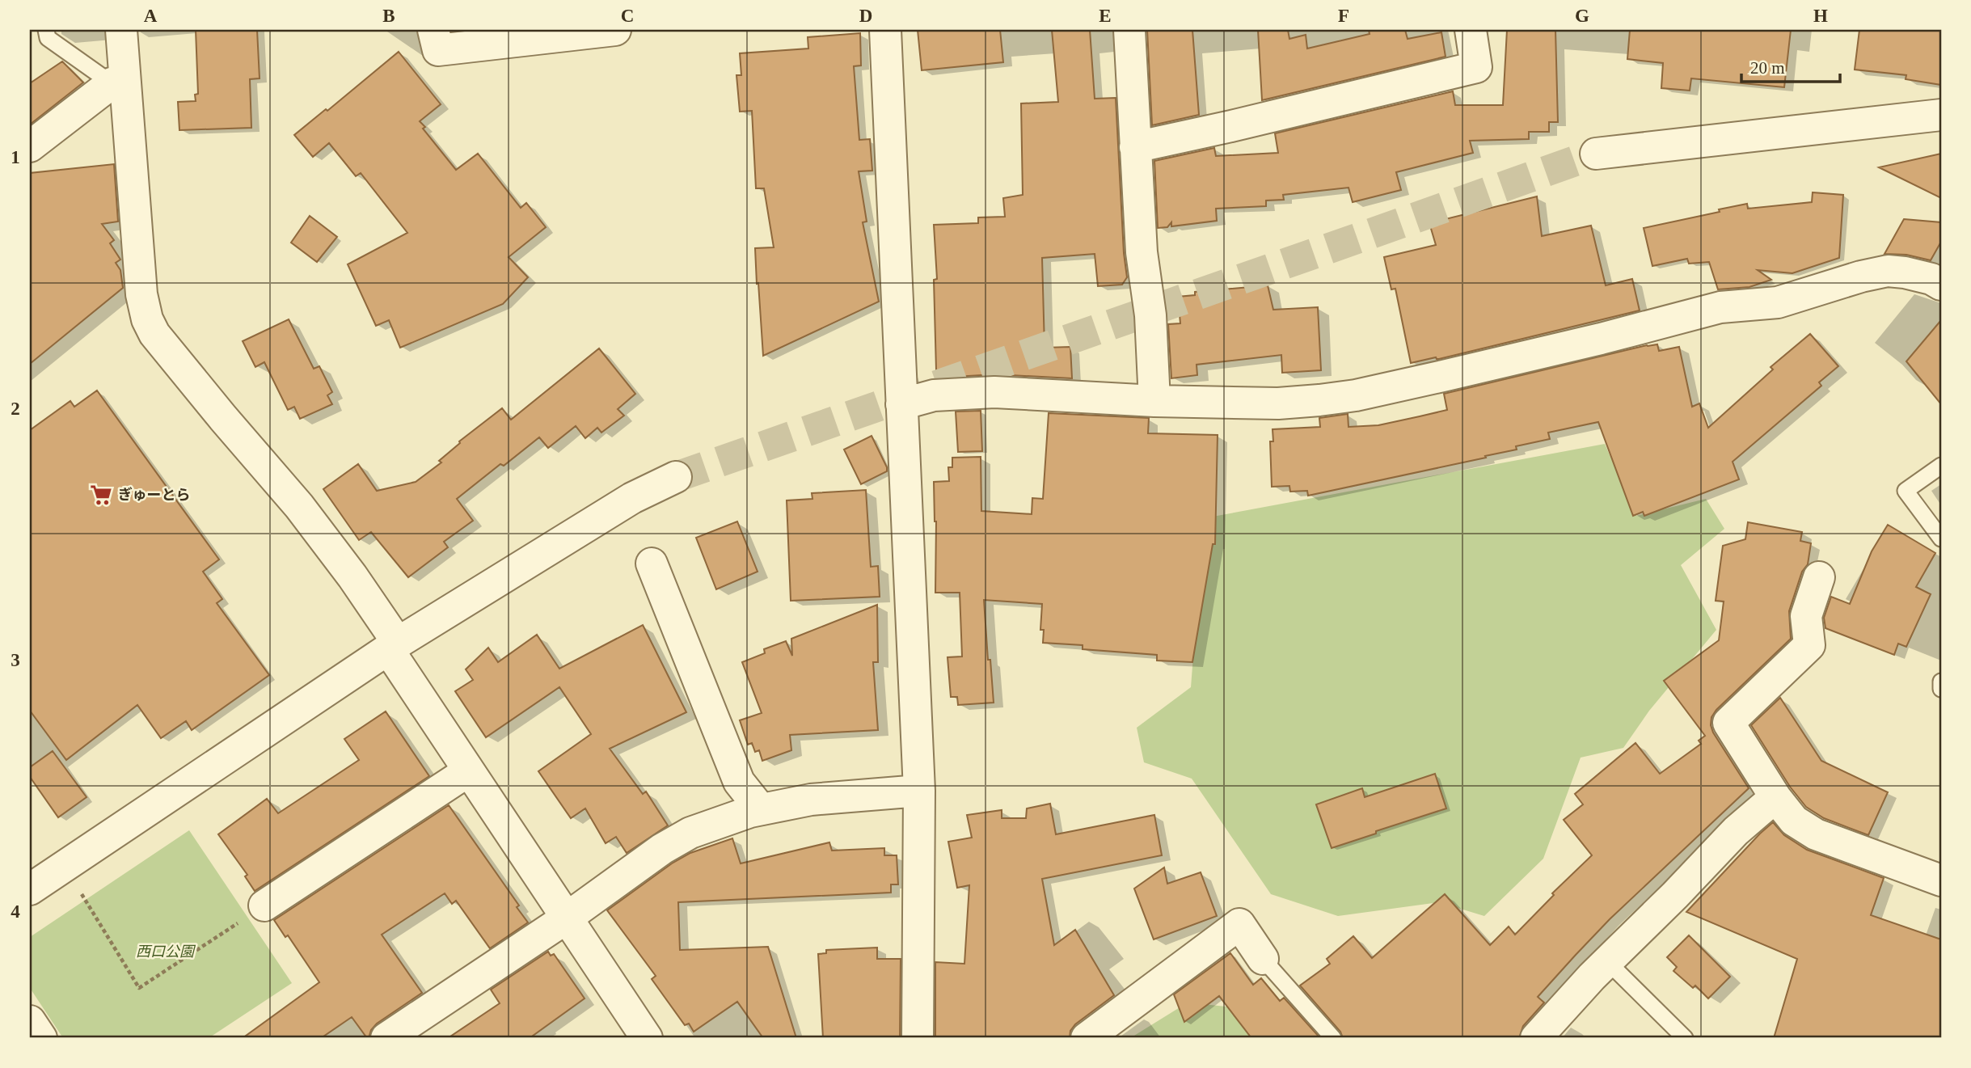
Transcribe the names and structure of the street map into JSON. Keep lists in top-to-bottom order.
{
  "parks": ["西口公園"],
  "places": {
    "supermarket": ["ぎゅーとら"]
  },
  "scale_bar": "20 m",
  "grid": {
    "columns": [
      "A",
      "B",
      "C",
      "D",
      "E",
      "F",
      "G",
      "H"
    ],
    "rows": [
      "1",
      "2",
      "3",
      "4"
    ]
  }
}
